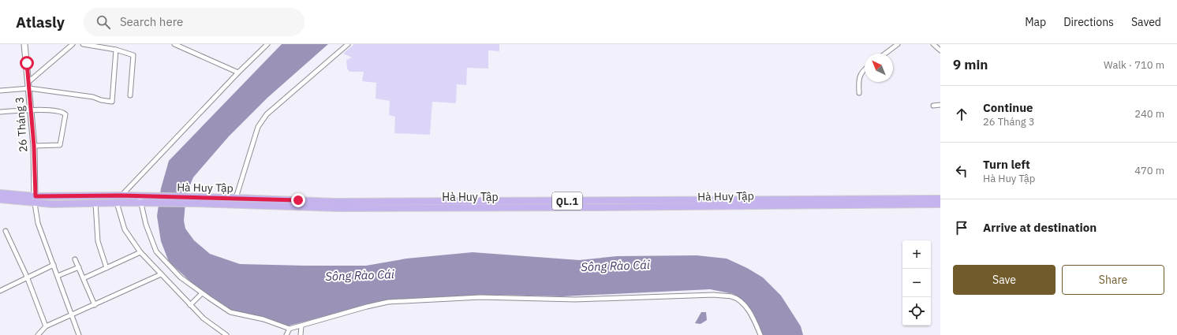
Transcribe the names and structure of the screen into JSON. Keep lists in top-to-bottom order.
{
  "streets": {
    "main road": ["Hà Huy Tập", "QL.1"],
    "street": ["26 Tháng 3"]
  },
  "crossings": [
    ["26 Tháng 3", "Hà Huy Tập"]
  ],
  "water": ["Sông Rào Cái"],
  "north": "top left",
  "page": {
    "header": "Atlasly",
    "search": "Search here",
    "nav": ["Map", "Directions", "Saved"],
    "heading": ["9 min", "Walk · 710 m"],
    "list": [
      ["Continue", "26 Tháng 3", "240 m"],
      ["Turn left", "Hà Huy Tập", "470 m"],
      "Arrive at destination"
    ],
    "map_buttons": ["+", "−"],
    "buttons": ["Save", "Share"]
  }
}
